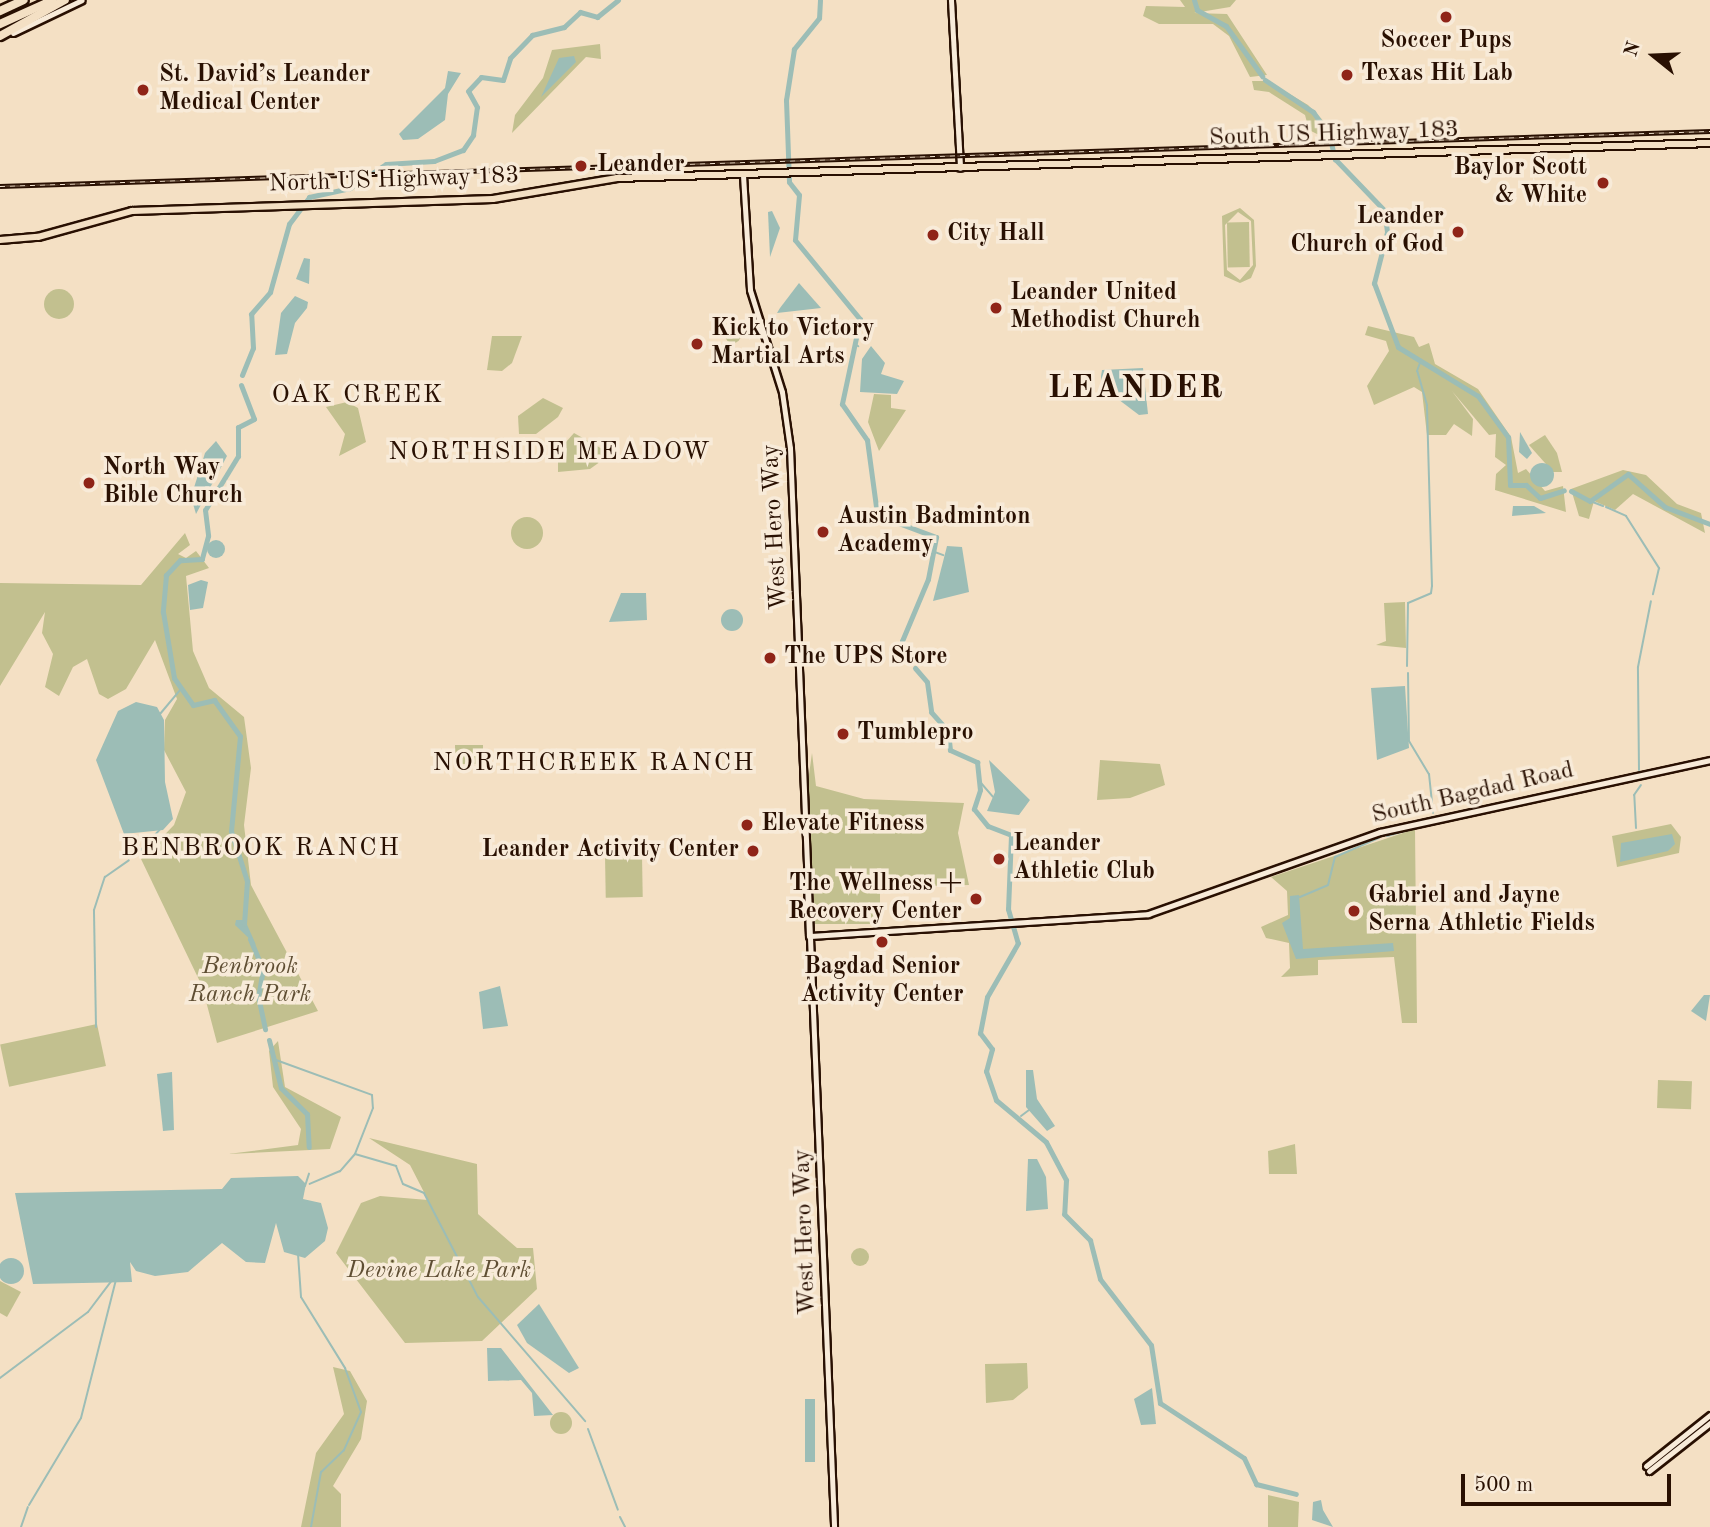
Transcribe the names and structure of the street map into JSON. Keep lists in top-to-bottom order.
{
  "streets": {
    "main road": [
      "South US Highway 183",
      "North US Highway 183",
      "West Hero Way",
      "South Bagdad Road"
    ]
  },
  "crossings": [
    ["South US Highway 183", "North US Highway 183"],
    ["North US Highway 183", "West Hero Way"],
    ["West Hero Way", "South Bagdad Road"]
  ],
  "districts": [
    "LEANDER",
    "OAK CREEK",
    "NORTHSIDE MEADOW",
    "NORTHCREEK RANCH",
    "BENBROOK RANCH"
  ],
  "parks": ["Benbrook Ranch Park", "Devine Lake Park"],
  "places": [
    "Soccer Pups",
    "Texas Hit Lab",
    "St. David’s Leander Medical Center",
    "Leander",
    "Baylor Scott & White",
    "Leander Church of God",
    "City Hall",
    "Leander United Methodist Church",
    "Kick to Victory Martial Arts",
    "North Way Bible Church",
    "Austin Badminton Academy",
    "The UPS Store",
    "Tumblepro",
    "Elevate Fitness",
    "Leander Activity Center",
    "Leander Athletic Club",
    "The Wellness + Recovery Center",
    "Gabriel and Jayne Serna Athletic Fields",
    "Bagdad Senior Activity Center"
  ],
  "scale_bar": "500 m",
  "north": "left"
}
